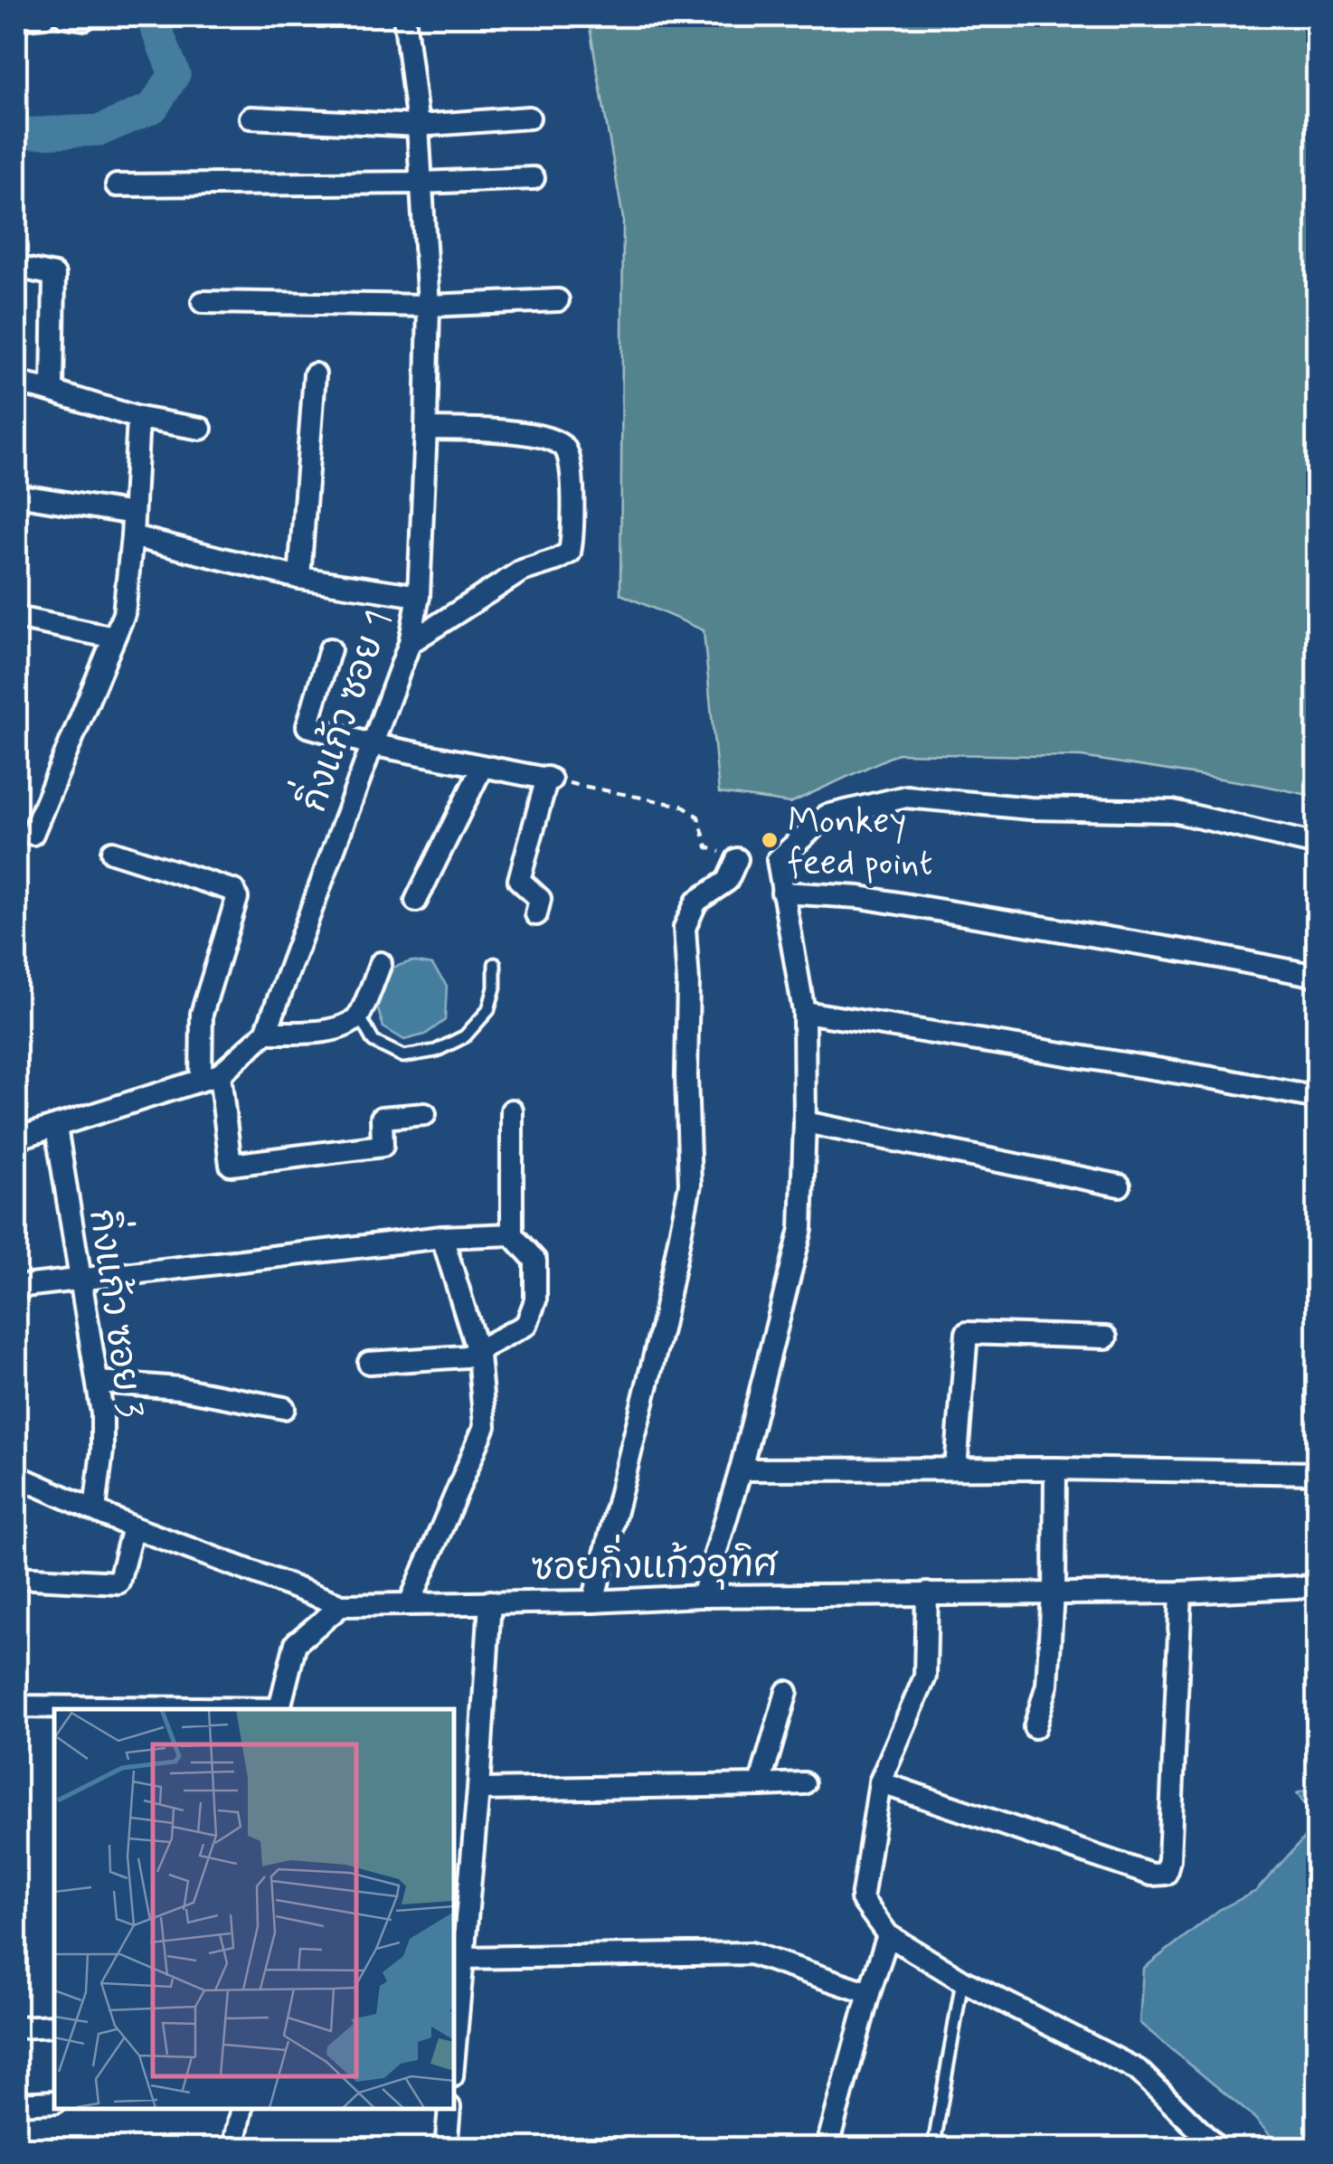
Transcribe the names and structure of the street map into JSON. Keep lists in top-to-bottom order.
{
  "streets": {
    "street": ["กิ่งแก้ว ซอย 1", "กิ่งแก้ว ซอย 3", "ซอยกิ่งแก้วอุทิศ"]
  },
  "crossings": [
    ["กิ่งแก้ว ซอย 1", "กิ่งแก้ว ซอย 3"],
    ["กิ่งแก้ว ซอย 3", "ซอยกิ่งแก้วอุทิศ"]
  ],
  "places": ["Monkey feed point"]
}
